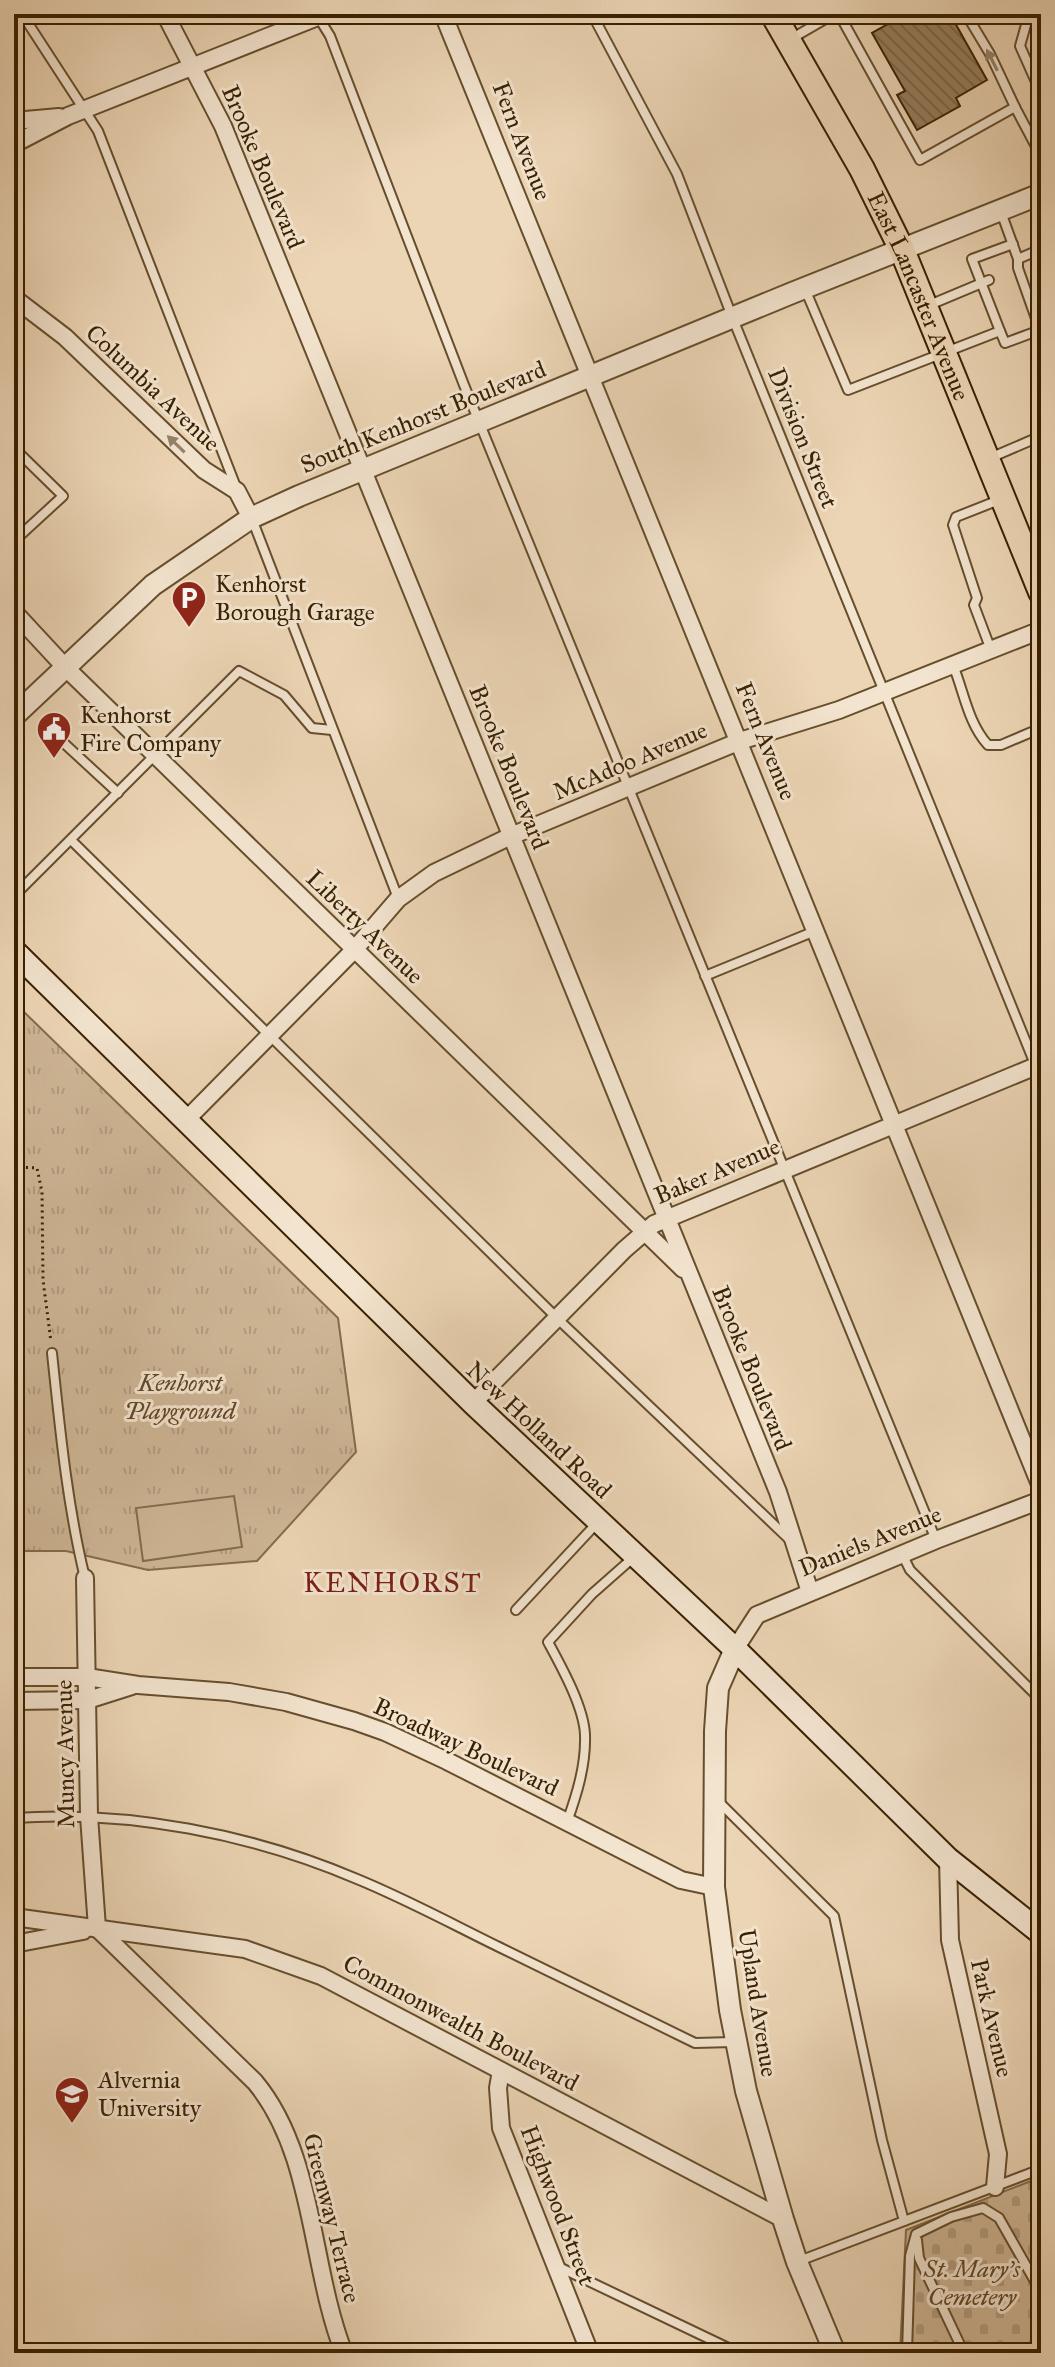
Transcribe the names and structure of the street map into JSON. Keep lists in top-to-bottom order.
{
  "streets": {
    "main road": ["East Lancaster Avenue", "New Holland Road"],
    "street": [
      "Fern Avenue",
      "Brooke Boulevard",
      "Columbia Avenue",
      "South Kenhorst Boulevard",
      "McAdoo Avenue",
      "Liberty Avenue",
      "Baker Avenue",
      "Daniels Avenue",
      "Broadway Boulevard",
      "Muncy Avenue",
      "Upland Avenue",
      "Park Avenue",
      "Commonwealth Boulevard",
      "Highwood Street",
      "Greenway Terrace"
    ],
    "lane": ["Division Street"]
  },
  "crossings": [
    ["Fern Avenue", "South Kenhorst Boulevard"],
    ["Fern Avenue", "McAdoo Avenue"],
    ["Fern Avenue", "Baker Avenue"],
    ["Brooke Boulevard", "South Kenhorst Boulevard"],
    ["Brooke Boulevard", "McAdoo Avenue"],
    ["Brooke Boulevard", "Liberty Avenue"],
    ["Brooke Boulevard", "Baker Avenue"],
    ["Brooke Boulevard", "Daniels Avenue"],
    ["East Lancaster Avenue", "South Kenhorst Boulevard"],
    ["Columbia Avenue", "South Kenhorst Boulevard"],
    ["South Kenhorst Boulevard", "Division Street"],
    ["South Kenhorst Boulevard", "Liberty Avenue"],
    ["Division Street", "McAdoo Avenue"],
    ["Division Street", "Baker Avenue"],
    ["McAdoo Avenue", "Liberty Avenue"],
    ["McAdoo Avenue", "New Holland Road"],
    ["Liberty Avenue", "Baker Avenue"],
    ["Baker Avenue", "New Holland Road"],
    ["New Holland Road", "Daniels Avenue"],
    ["New Holland Road", "Upland Avenue"],
    ["New Holland Road", "Park Avenue"],
    ["Daniels Avenue", "Upland Avenue"],
    ["Broadway Boulevard", "Muncy Avenue"],
    ["Broadway Boulevard", "Upland Avenue"],
    ["Muncy Avenue", "Commonwealth Boulevard"],
    ["Muncy Avenue", "Greenway Terrace"],
    ["Upland Avenue", "Commonwealth Boulevard"],
    ["Commonwealth Boulevard", "Highwood Street"],
    ["Commonwealth Boulevard", "Greenway Terrace"]
  ],
  "one_way": ["Columbia Avenue"],
  "districts": ["KENHORST"],
  "parks": ["Kenhorst Playground", "St. Mary's Cemetery"],
  "places": {
    "parking": ["Kenhorst Borough Garage"],
    "public building": ["Kenhorst Fire Company"],
    "school or university": ["Alvernia University"]
  }
}
